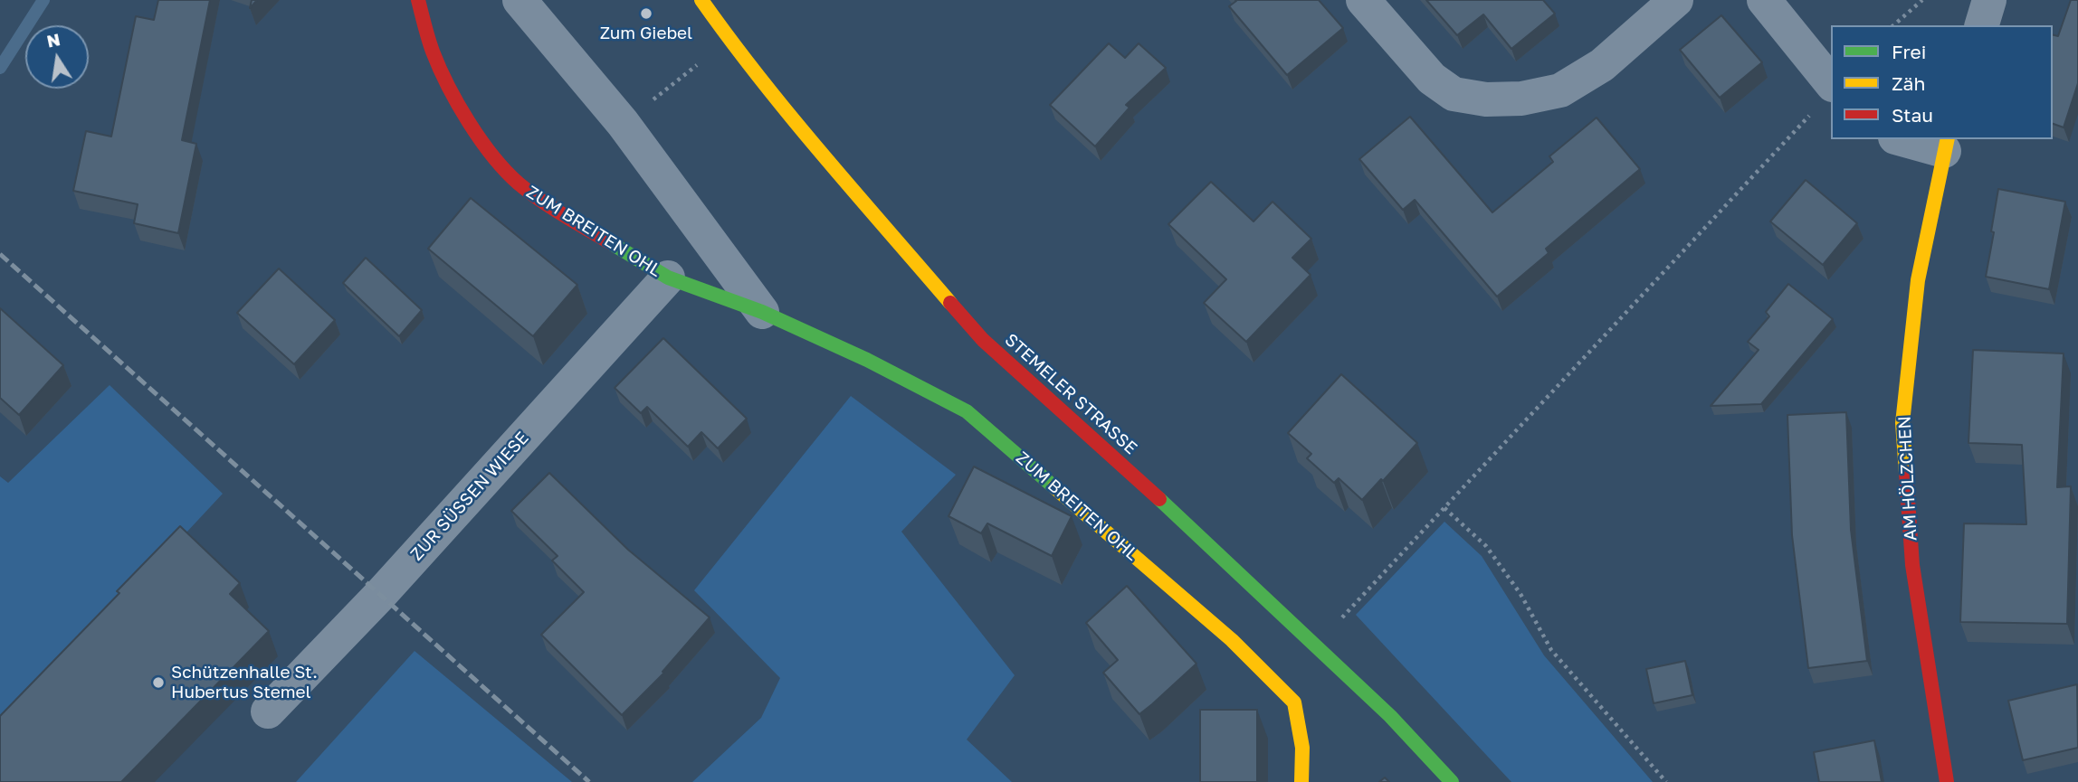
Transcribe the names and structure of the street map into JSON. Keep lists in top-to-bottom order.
{
  "streets": {
    "street": [
      "ZUM BREITEN OHL",
      "STEMELER STRASSE",
      "AM HÖLZCHEN",
      "ZUR SÜSSEN WIESE"
    ]
  },
  "crossings": [
    ["ZUM BREITEN OHL", "ZUR SÜSSEN WIESE"]
  ],
  "places": ["Zum Giebel", "Schützenhalle St. Hubertus Stemel"],
  "legend": ["Frei", "Zäh", "Stau"],
  "north": "top"
}
